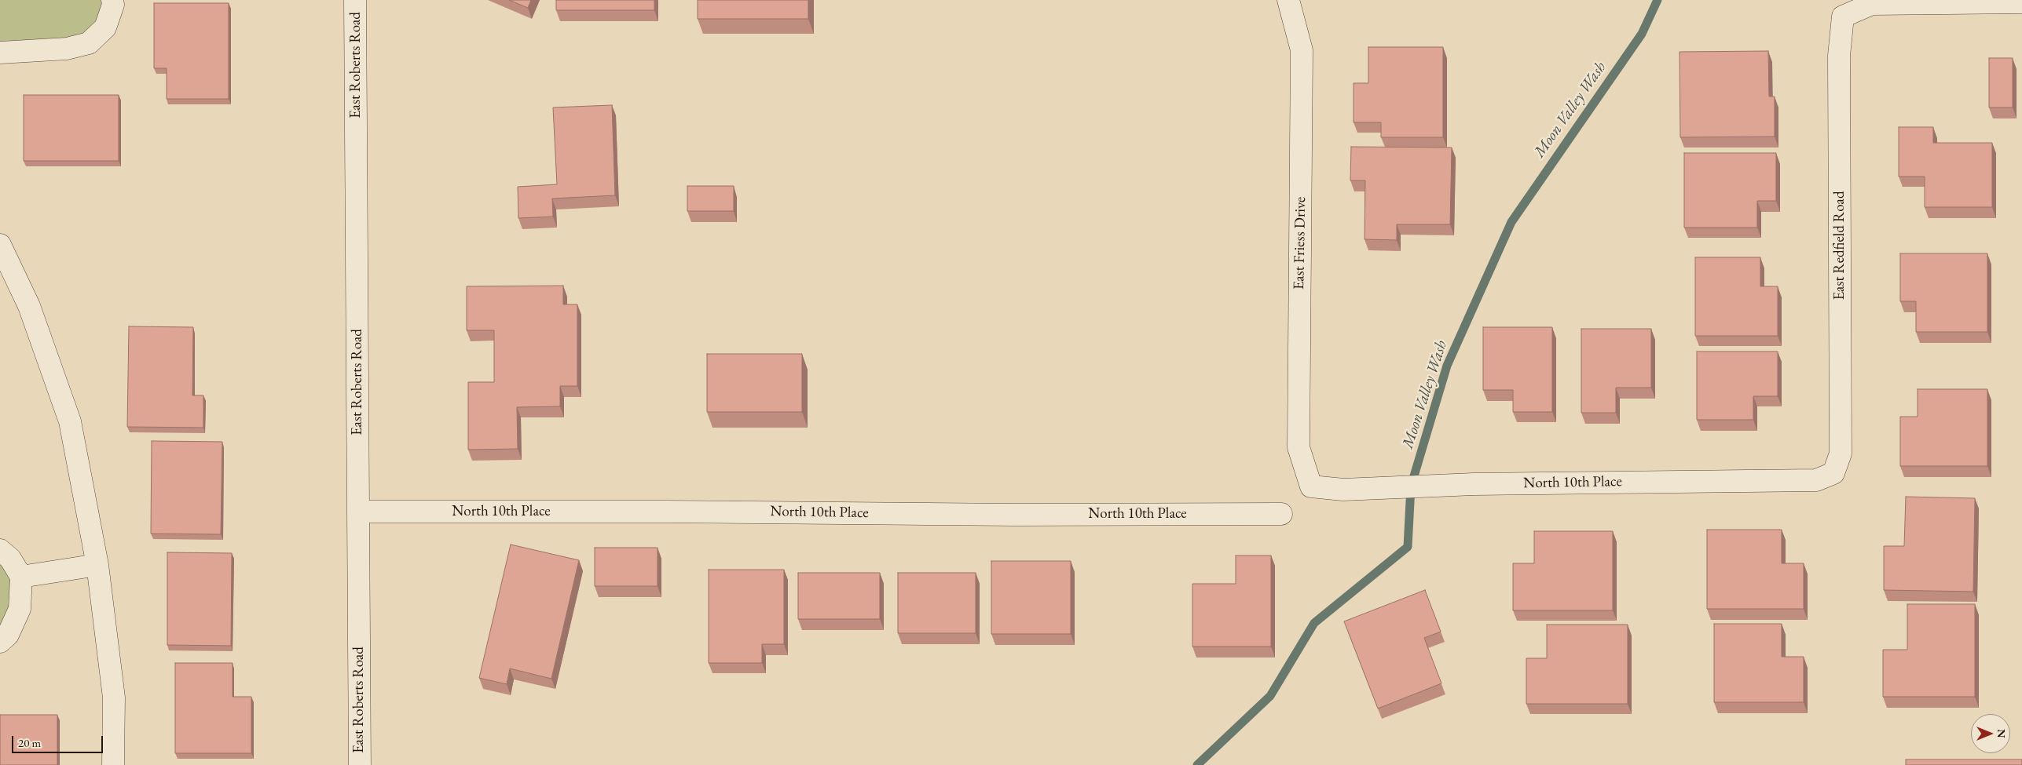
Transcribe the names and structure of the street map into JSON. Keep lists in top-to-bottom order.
{
  "streets": {
    "street": [
      "East Roberts Road",
      "East Friess Drive",
      "East Redfield Road",
      "North 10th Place"
    ]
  },
  "crossings": [
    ["East Roberts Road", "North 10th Place"],
    ["East Friess Drive", "North 10th Place"],
    ["East Redfield Road", "North 10th Place"]
  ],
  "water": ["Moon Valley Wash"],
  "scale_bar": "20 m",
  "north": "right"
}
